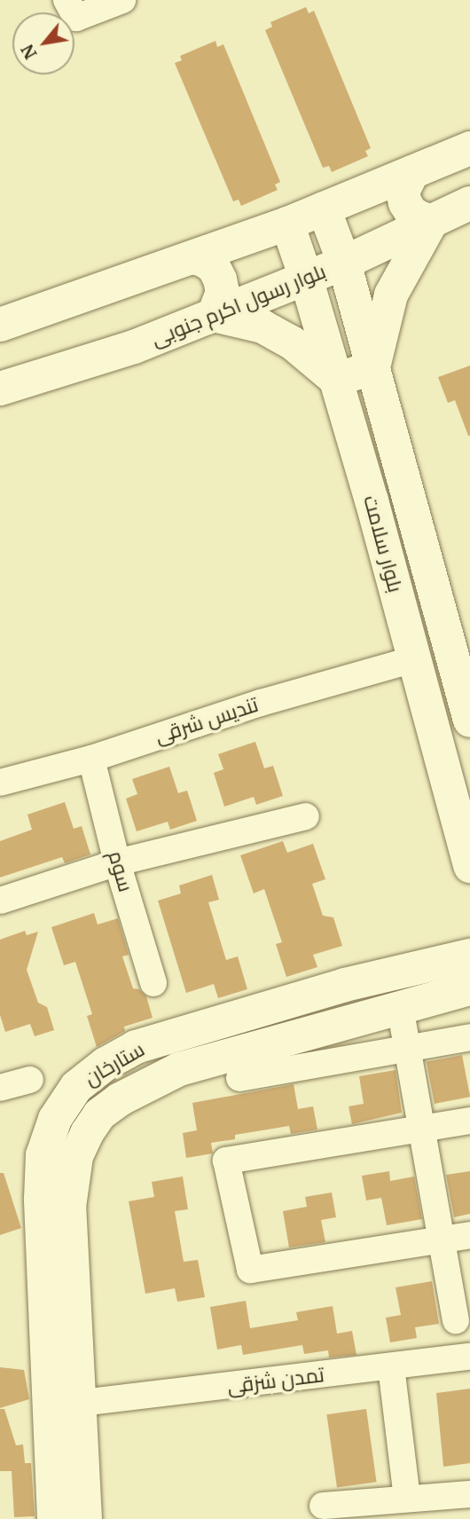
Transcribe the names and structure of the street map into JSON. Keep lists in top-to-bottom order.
{
  "streets": {
    "main road": ["بلوار رسول اکرم جنوبی", "بلوار سلامت", "ستارخان"],
    "street": ["تندیس شرقی", "سوم", "تمدن شزقی"]
  },
  "crossings": [
    ["بلوار رسول اکرم جنوبی", "بلوار سلامت"],
    ["بلوار سلامت", "تندیس شرقی"],
    ["تندیس شرقی", "سوم"],
    ["ستارخان", "تمدن شزقی"]
  ],
  "north": "bottom left"
}
